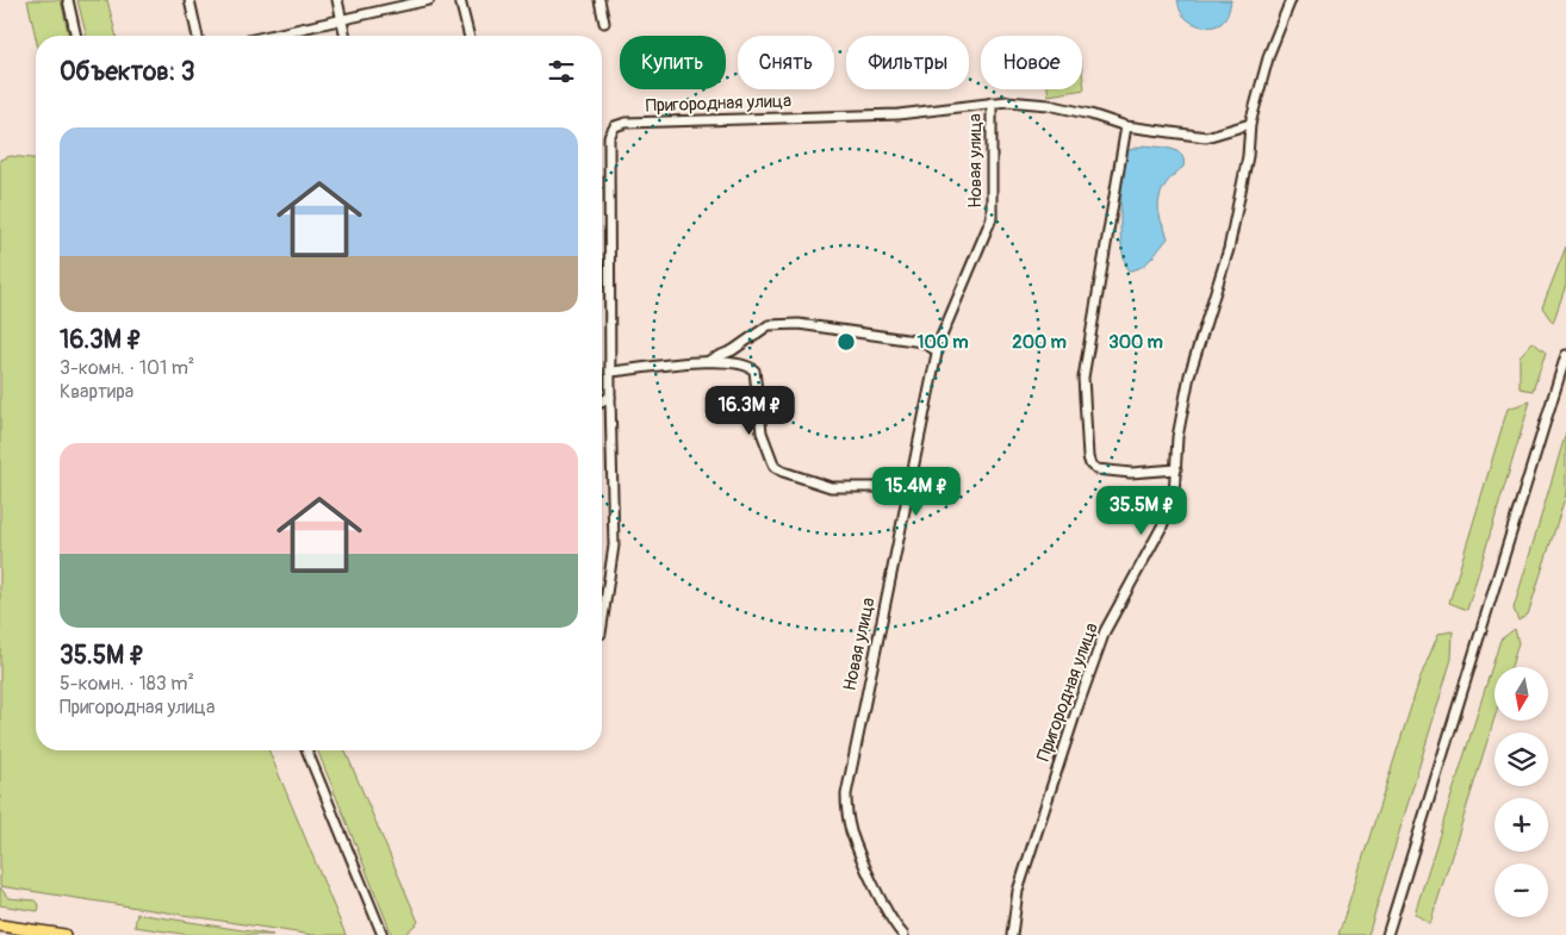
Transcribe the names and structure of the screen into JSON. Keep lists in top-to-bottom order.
{
  "streets": {
    "street": ["Пригородная улица", "Новая улица"]
  },
  "crossings": [
    ["Пригородная улица", "Новая улица"]
  ],
  "north": "bottom",
  "page": {
    "chip": [
      "Купить",
      "Снять",
      "Фильтры",
      "Новое"
    ],
    "heading": "Объектов: 3",
    "list": [
      {
        "name": "16.3M ₽",
        "note": "3-комн. · 101 m² · Квартира"
      },
      {
        "name": "35.5M ₽",
        "note": "5-комн. · 183 m² · Пригородная улица"
      }
    ],
    "price": ["16.3M ₽", "15.4M ₽", "35.5M ₽"],
    "map_buttons": ["+", "−"]
  },
  "rings": ["100 m", "200 m", "300 m"]
}
